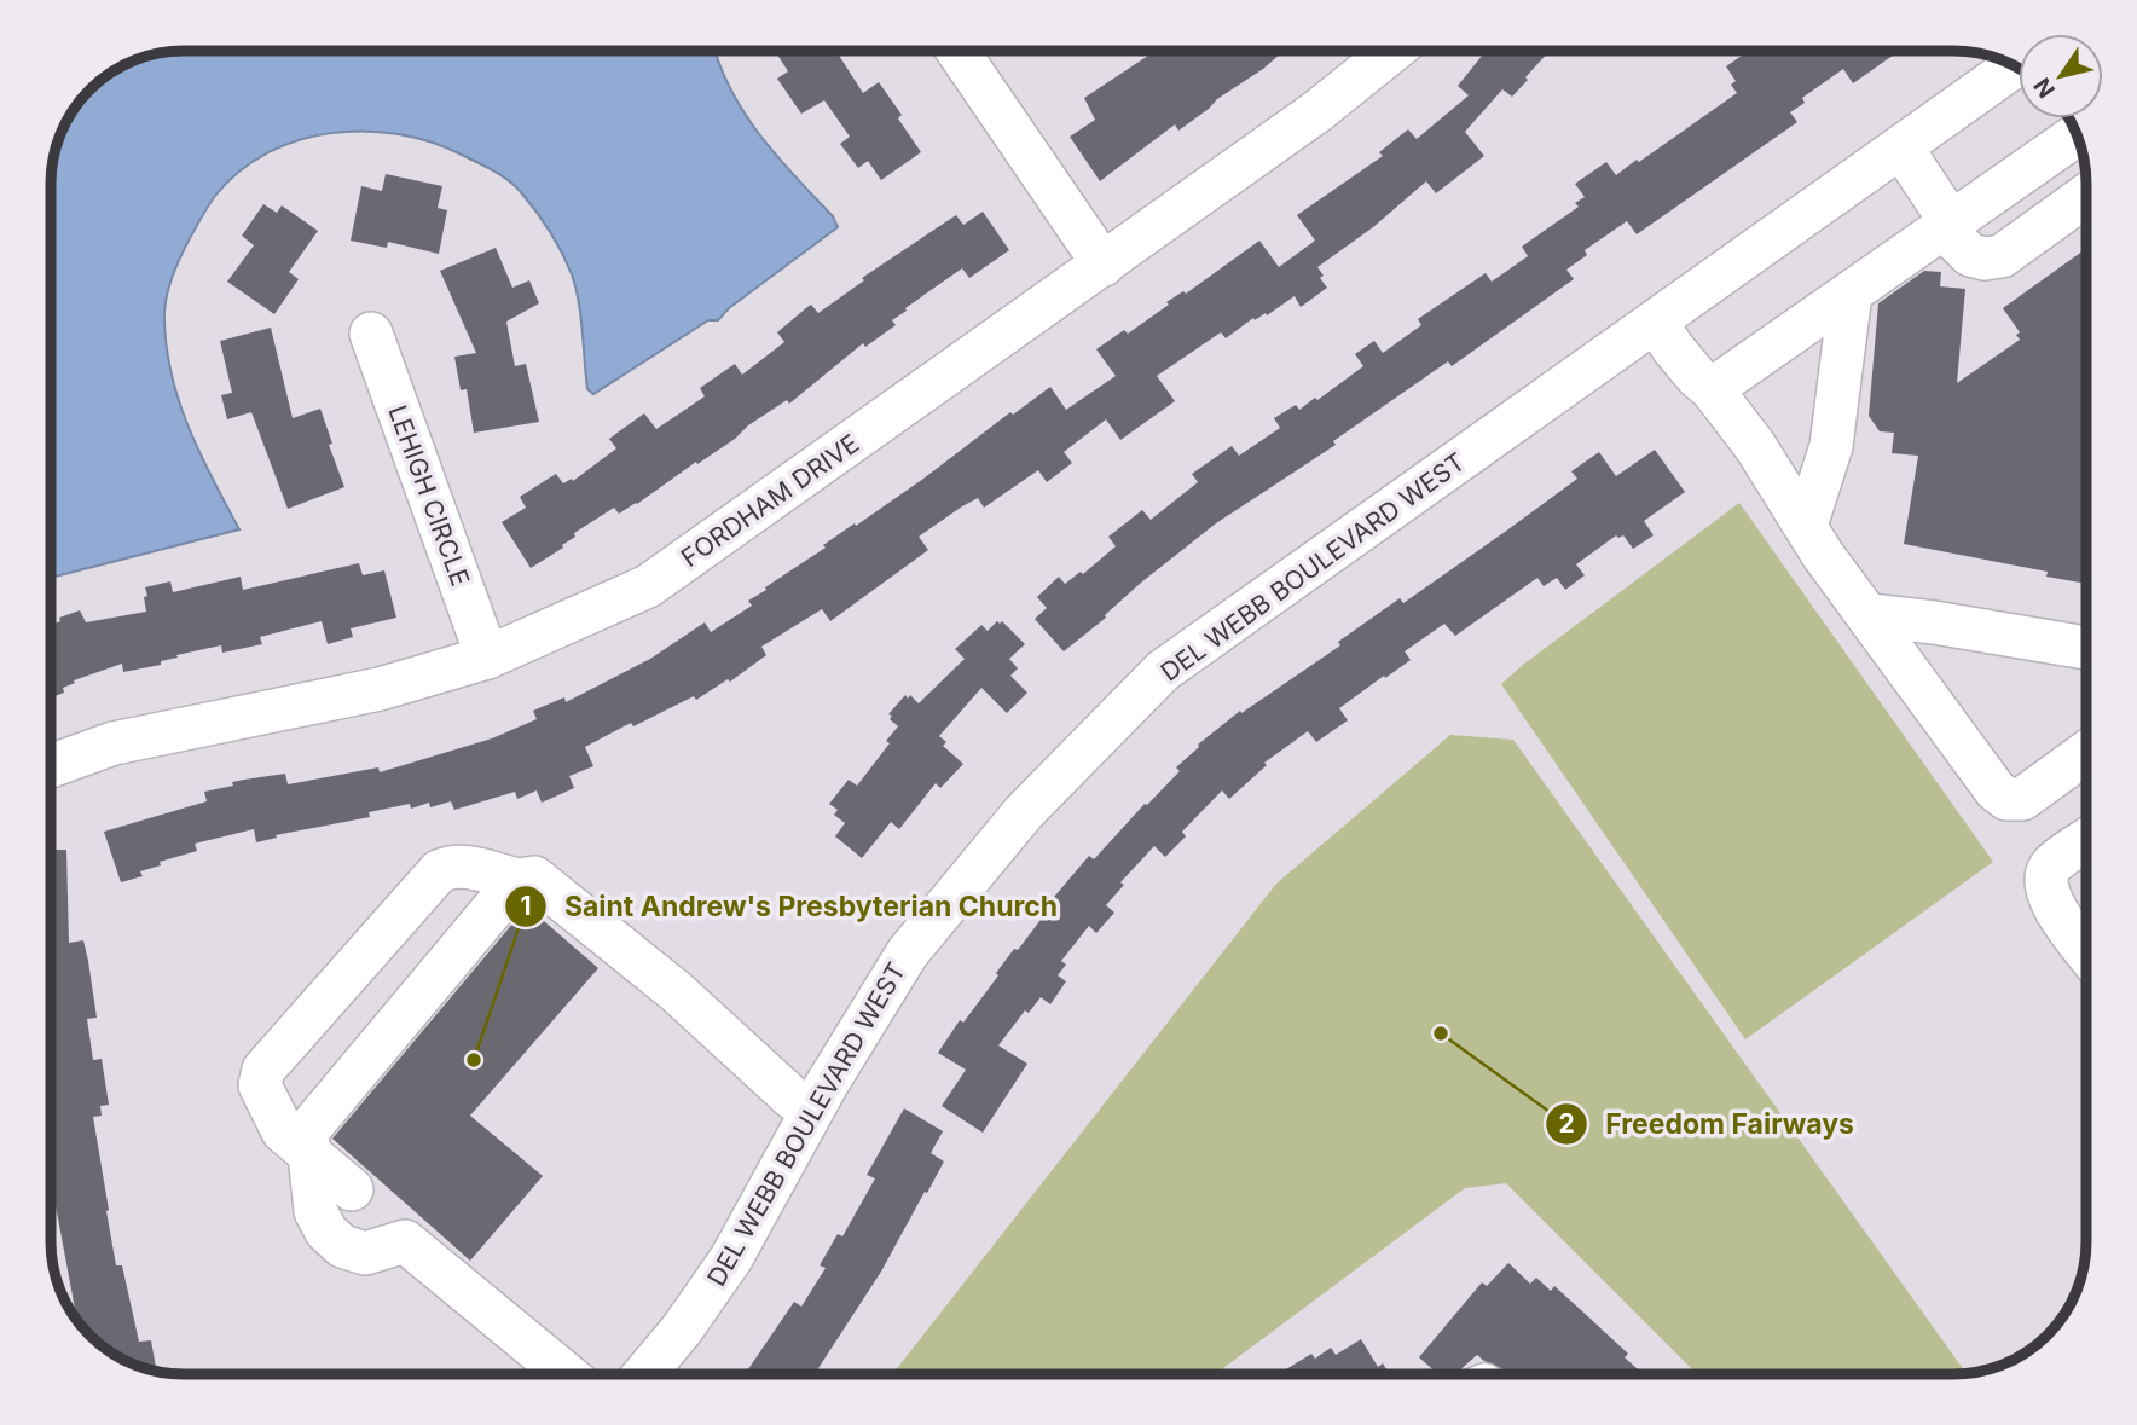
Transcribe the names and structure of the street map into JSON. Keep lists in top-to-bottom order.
{
  "streets": {
    "street": ["LEHIGH CIRCLE", "FORDHAM DRIVE", "DEL WEBB BOULEVARD WEST"]
  },
  "crossings": [
    ["LEHIGH CIRCLE", "FORDHAM DRIVE"]
  ],
  "places": ["Freedom Fairways", "Saint Andrew's Presbyterian Church"],
  "north": "bottom left"
}
